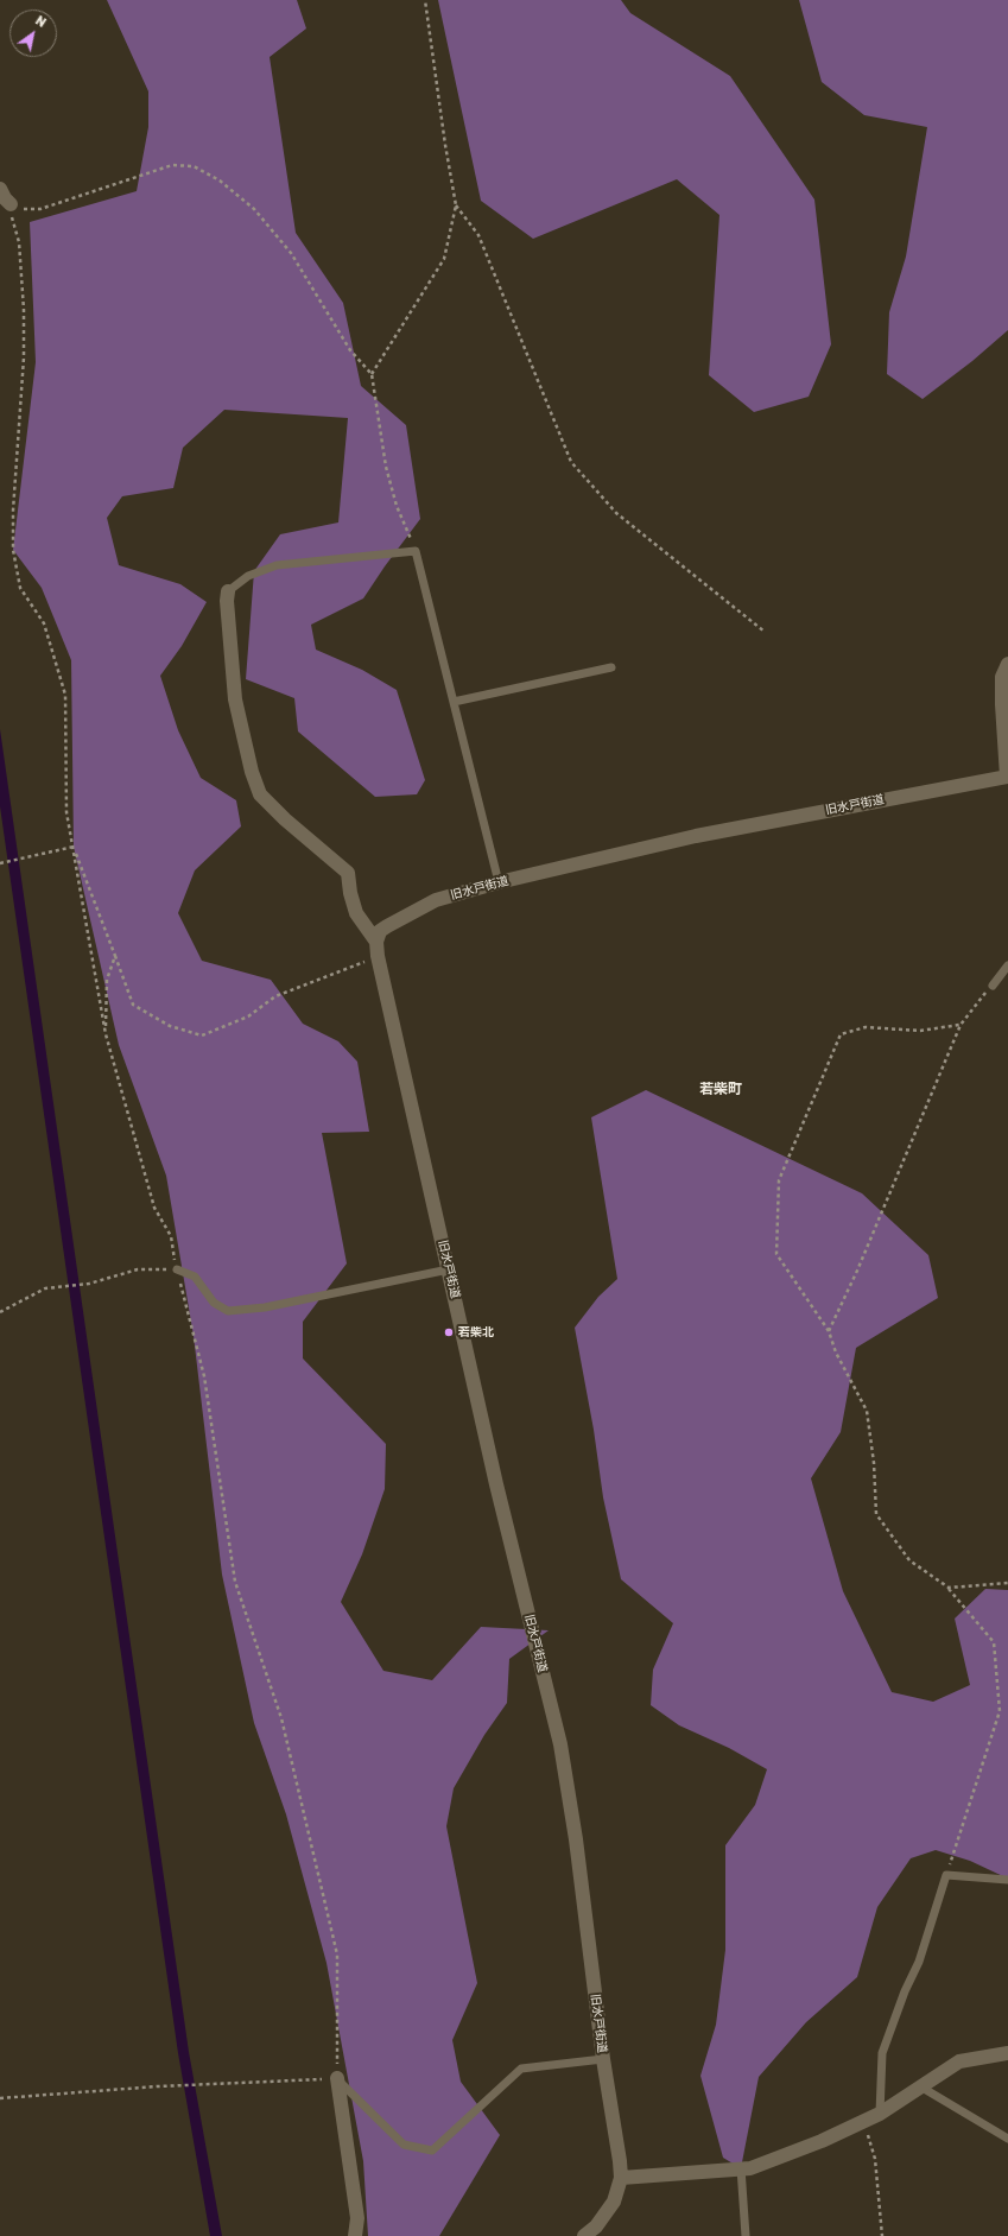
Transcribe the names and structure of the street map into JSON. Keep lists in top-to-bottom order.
{
  "streets": {
    "street": ["旧水戸街道"]
  },
  "districts": ["若柴町"],
  "places": ["若柴北"],
  "north": "top right"
}
